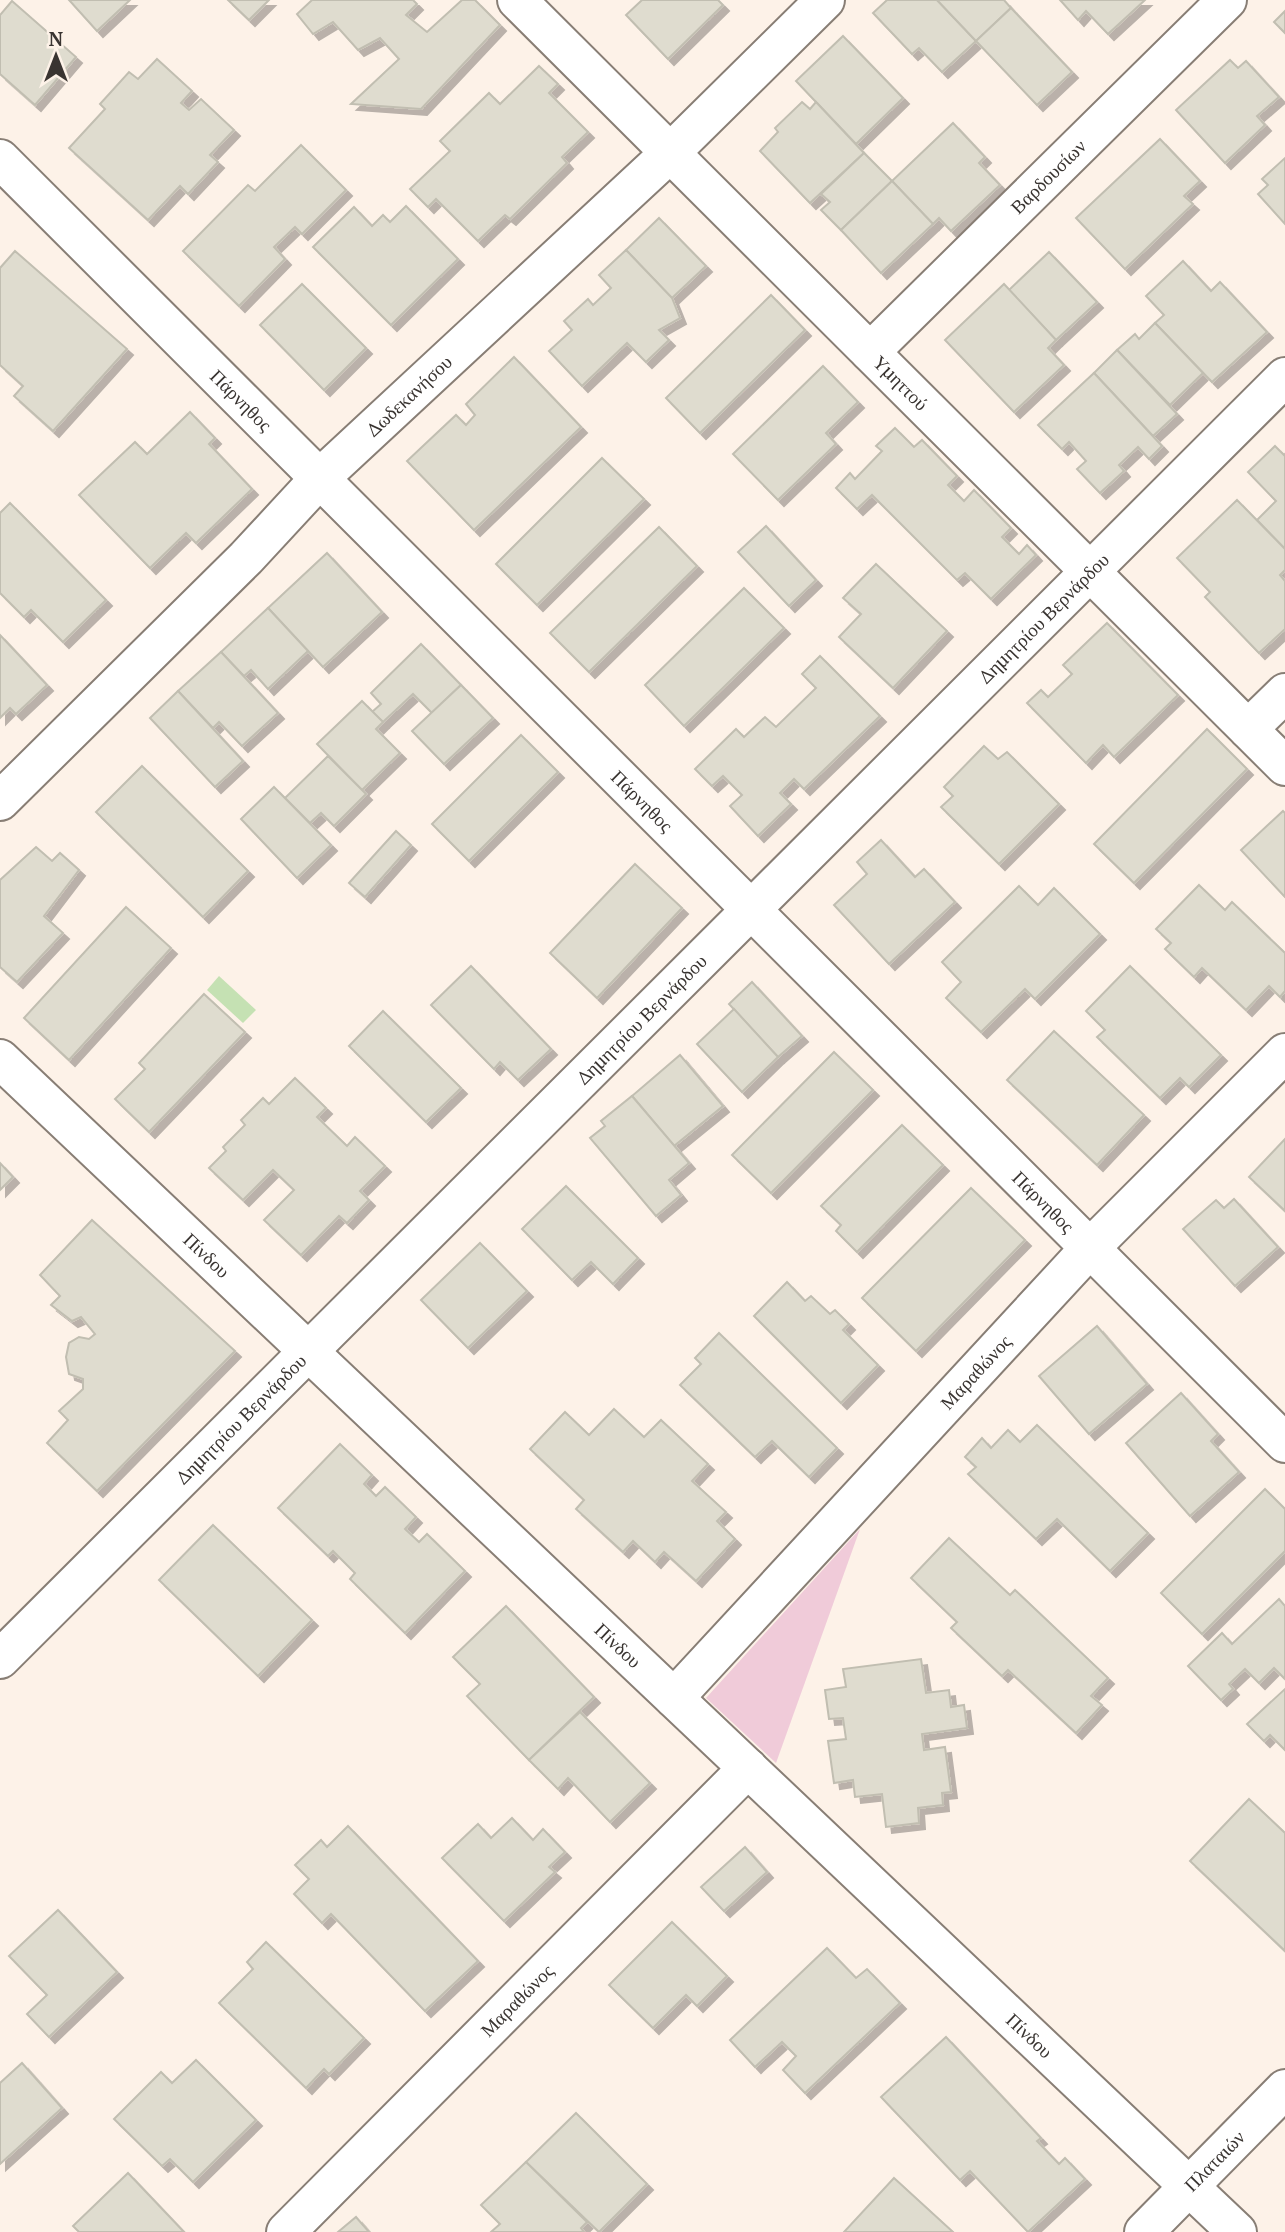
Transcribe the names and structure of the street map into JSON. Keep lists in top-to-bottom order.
{
  "streets": {
    "street": [
      "Βαρδουσίων",
      "Υμηττού",
      "Δωδεκανήσου",
      "Πάρνηθος",
      "Δημητρίου Βερνάρδου",
      "Πίνδου",
      "Μαραθώνος",
      "Πλαταιών"
    ]
  },
  "crossings": [
    ["Βαρδουσίων", "Υμηττού"],
    ["Υμηττού", "Δωδεκανήσου"],
    ["Υμηττού", "Δημητρίου Βερνάρδου"],
    ["Δωδεκανήσου", "Πάρνηθος"],
    ["Πάρνηθος", "Δημητρίου Βερνάρδου"],
    ["Πάρνηθος", "Μαραθώνος"],
    ["Δημητρίου Βερνάρδου", "Πίνδου"],
    ["Πίνδου", "Μαραθώνος"],
    ["Πίνδου", "Πλαταιών"]
  ],
  "north": "top"
}
